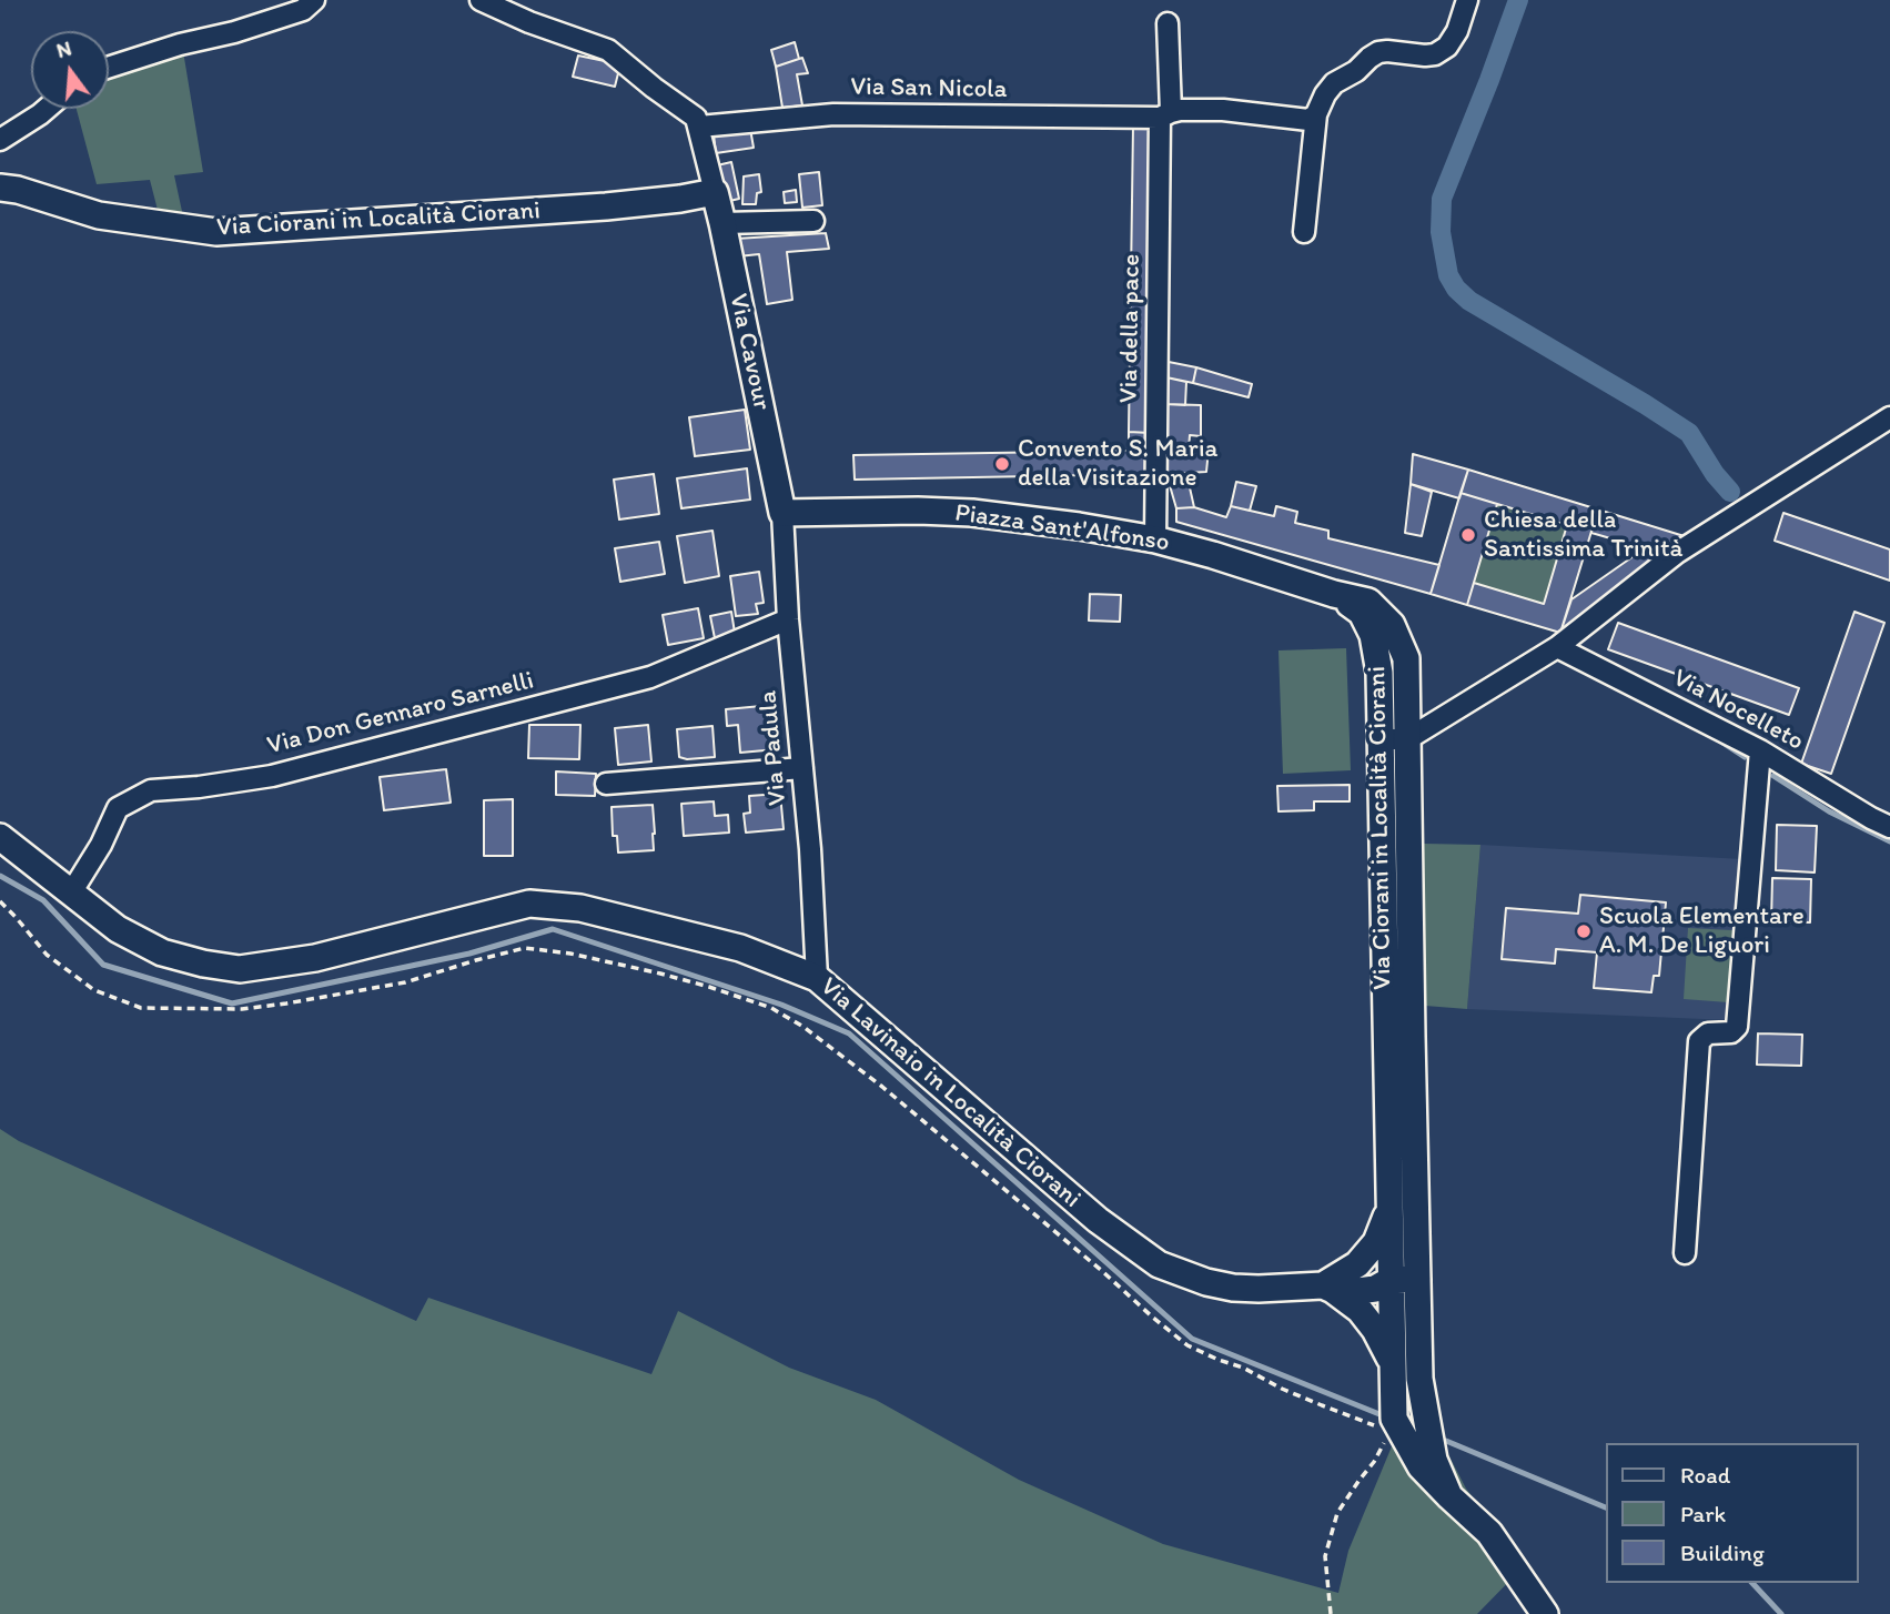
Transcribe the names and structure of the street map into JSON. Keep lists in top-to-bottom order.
{
  "streets": {
    "street": [
      "Via San Nicola",
      "Via Ciorani in Località Ciorani",
      "Via della pace",
      "Via Cavour",
      "Piazza Sant'Alfonso",
      "Via Nocelleto",
      "Via Don Gennaro Sarnelli",
      "Via Padula",
      "Via Lavinaio in Località Ciorani"
    ]
  },
  "crossings": [
    ["Via San Nicola", "Via della pace"],
    ["Via Ciorani in Località Ciorani", "Via Cavour"],
    ["Via Ciorani in Località Ciorani", "Piazza Sant'Alfonso"],
    ["Via Ciorani in Località Ciorani", "Via Lavinaio in Località Ciorani"],
    ["Via della pace", "Piazza Sant'Alfonso"],
    ["Via Cavour", "Piazza Sant'Alfonso"],
    ["Via Cavour", "Via Padula"],
    ["Piazza Sant'Alfonso", "Via Padula"],
    ["Via Don Gennaro Sarnelli", "Via Padula"],
    ["Via Don Gennaro Sarnelli", "Via Lavinaio in Località Ciorani"],
    ["Via Padula", "Via Lavinaio in Località Ciorani"]
  ],
  "places": ["Convento S. Maria della Visitazione", "Chiesa della Santissima Trinità", "Scuola Elementare A. M. De Liguori"],
  "legend": ["Road", "Park", "Building"],
  "north": "top"
}
